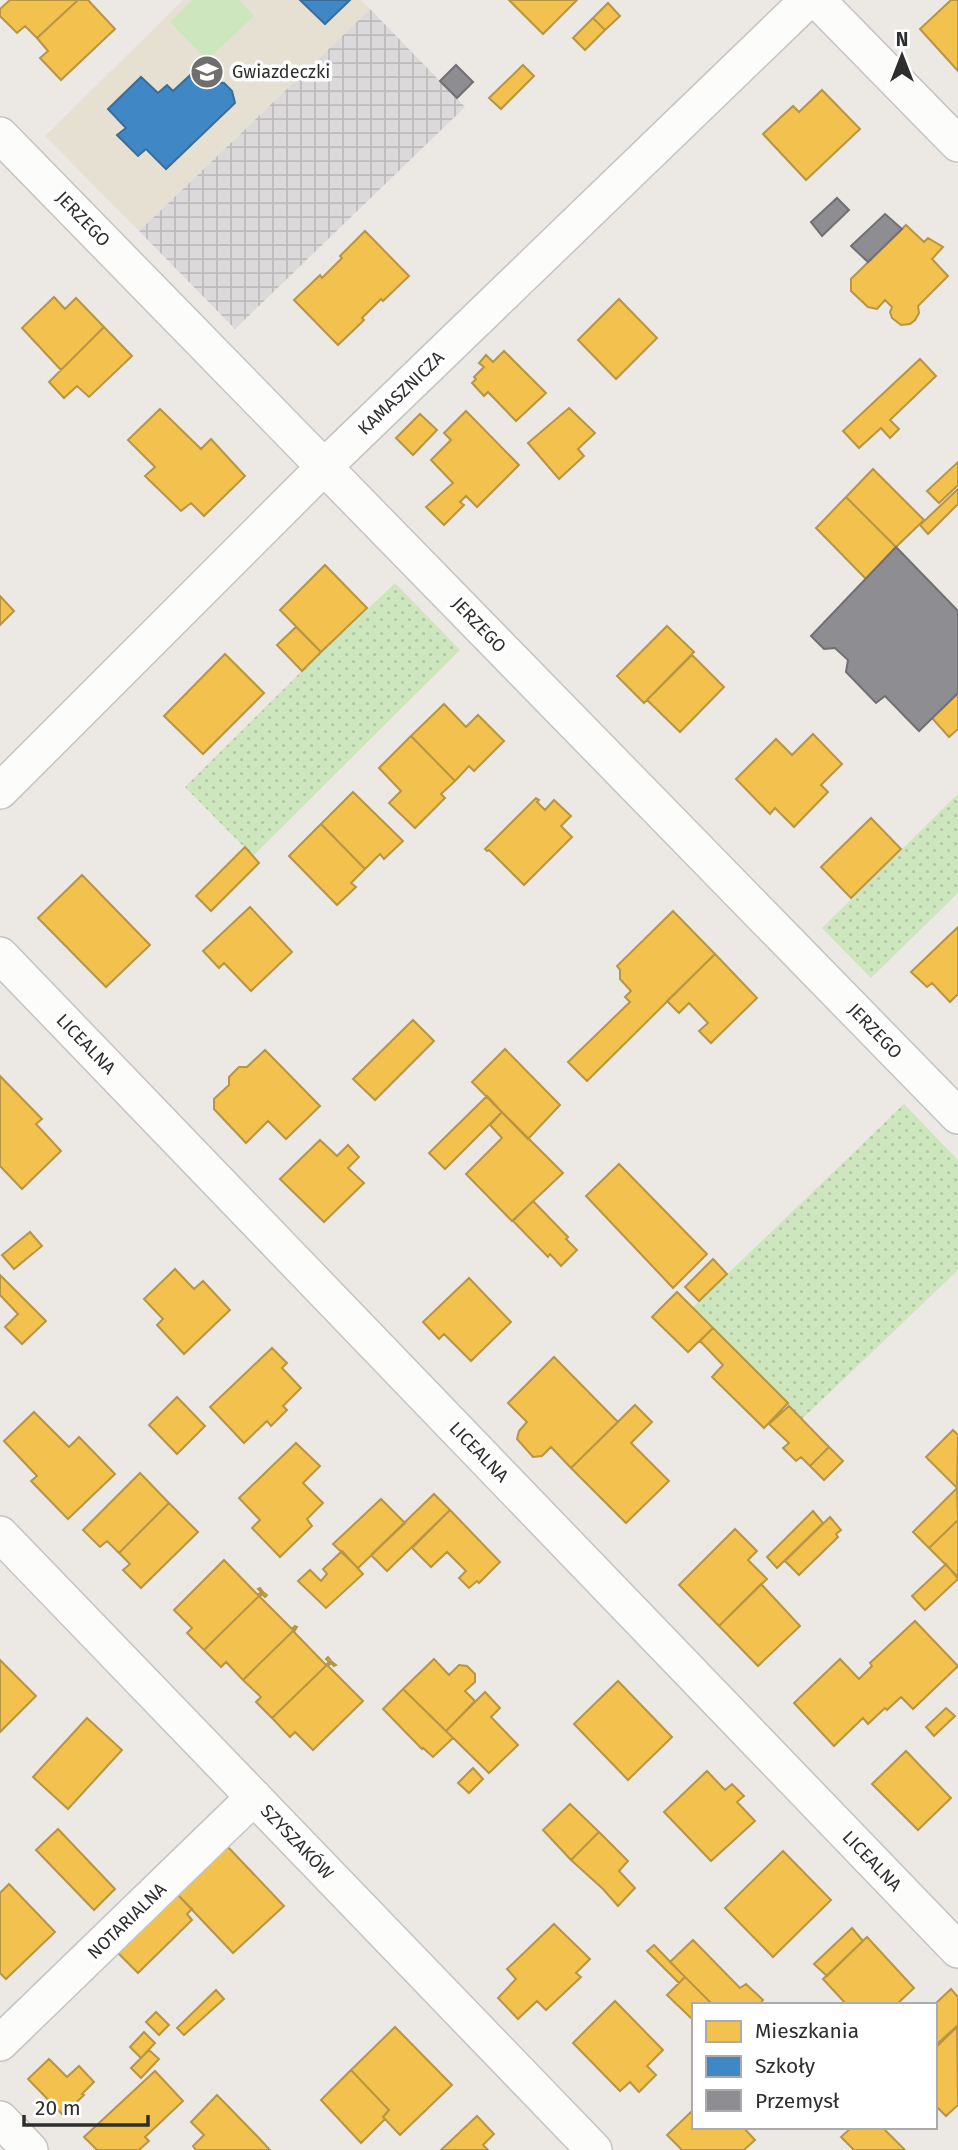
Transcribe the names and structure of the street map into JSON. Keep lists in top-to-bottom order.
{
  "streets": {
    "street": [
      "JERZEGO",
      "KAMASZNICZA",
      "LICEALNA",
      "SZYSZAKÓW",
      "NOTARIALNA"
    ]
  },
  "crossings": [
    ["JERZEGO", "KAMASZNICZA"],
    ["SZYSZAKÓW", "NOTARIALNA"]
  ],
  "places": {
    "school or university": ["Gwiazdeczki"]
  },
  "legend": ["Mieszkania", "Szkoły", "Przemysł"],
  "scale_bar": "20 m",
  "north": "top"
}
